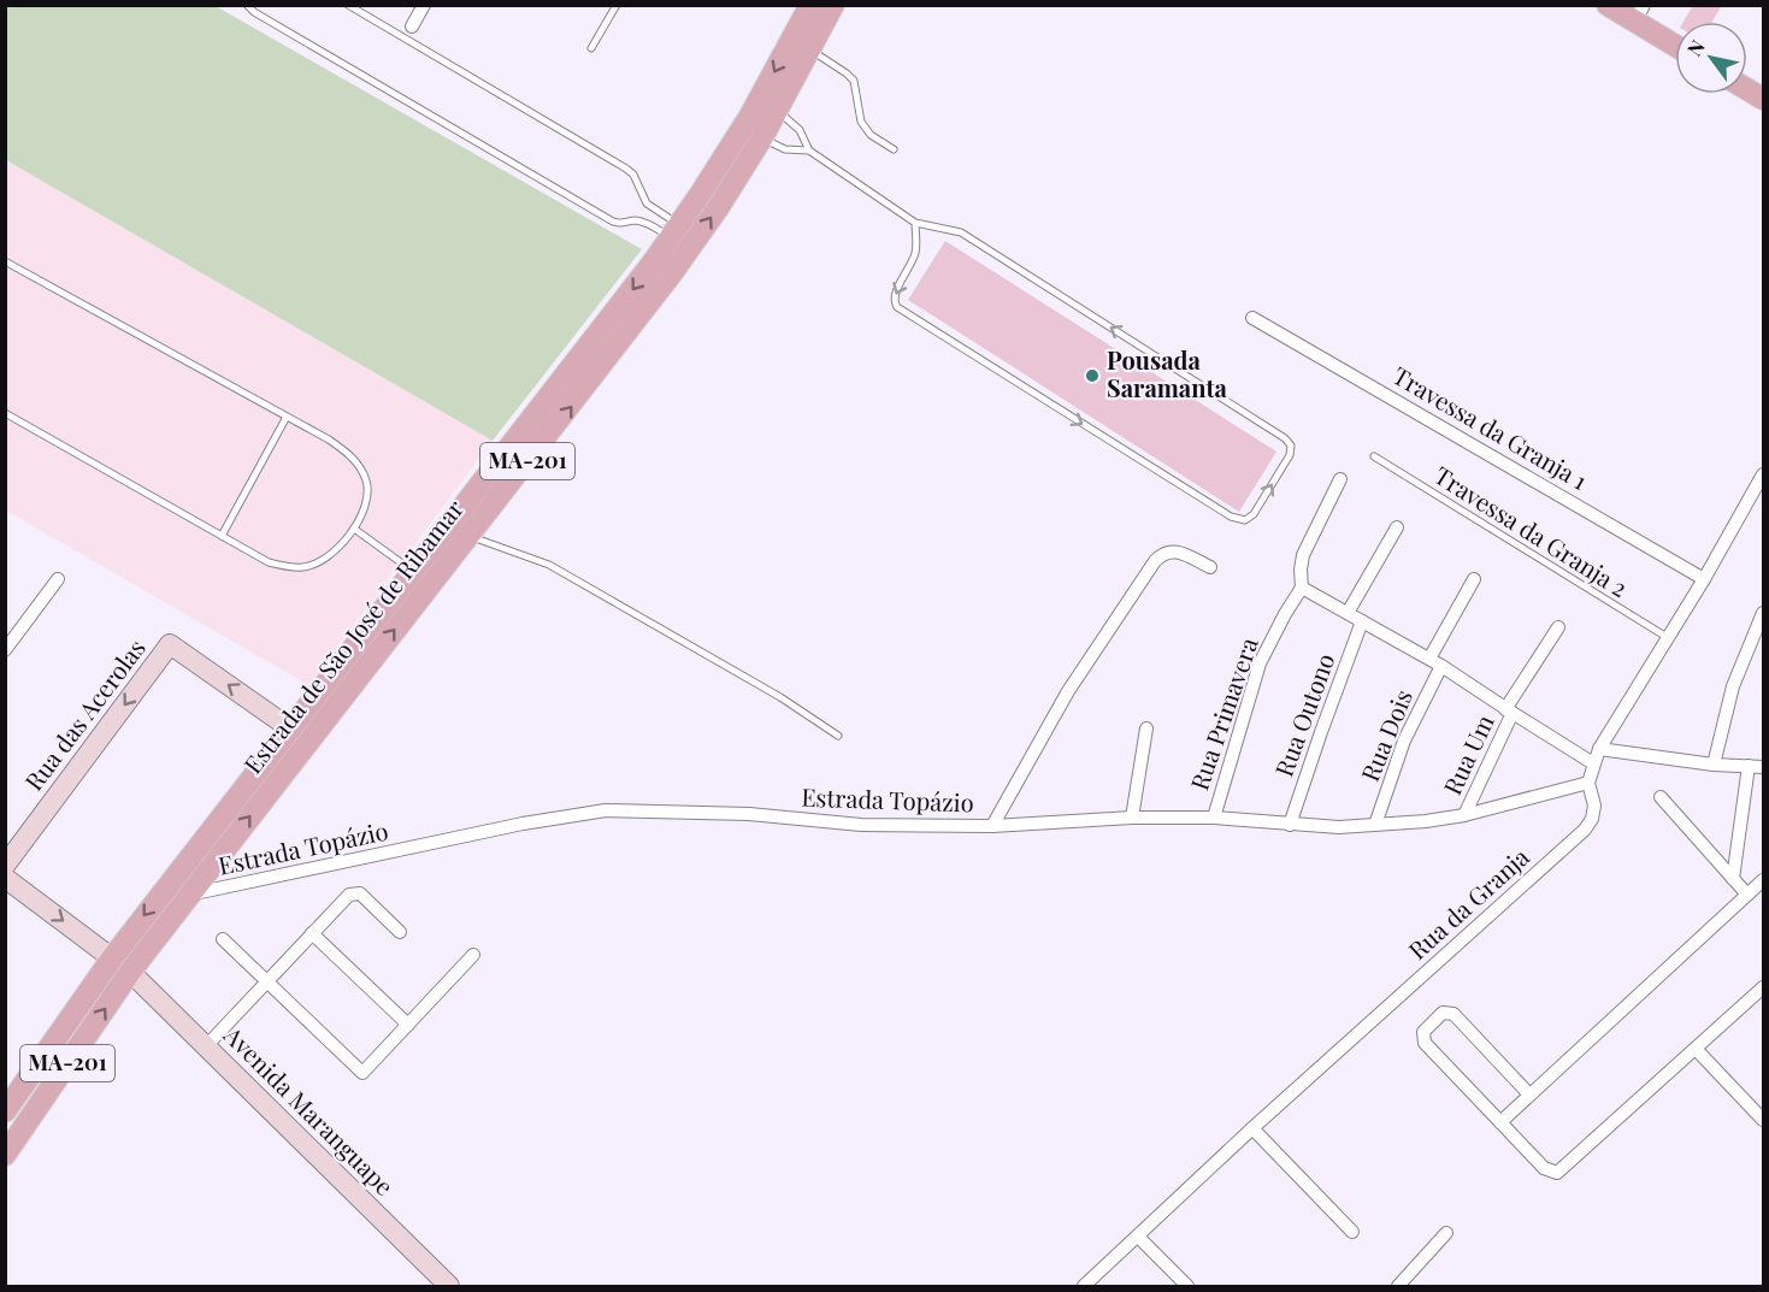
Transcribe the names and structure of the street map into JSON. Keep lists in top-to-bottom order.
{
  "streets": {
    "main road": ["MA-201", "Estrada de São José de Ribamar"],
    "street": [
      "Travessa da Granja 1",
      "Rua Primavera",
      "Rua das Acerolas",
      "Rua Outono",
      "Rua Dois",
      "Rua Um",
      "Estrada Topázio",
      "Rua da Granja",
      "Avenida Maranguape"
    ],
    "lane": ["Travessa da Granja 2"]
  },
  "crossings": [
    ["Travessa da Granja 1", "Rua da Granja"],
    ["Travessa da Granja 2", "Rua da Granja"],
    ["Estrada de São José de Ribamar", "Rua das Acerolas"],
    ["Estrada de São José de Ribamar", "Estrada Topázio"],
    ["Estrada de São José de Ribamar", "Avenida Maranguape"],
    ["Rua Primavera", "Estrada Topázio"],
    ["Rua Outono", "Estrada Topázio"],
    ["Rua Dois", "Estrada Topázio"],
    ["Rua Um", "Estrada Topázio"],
    ["Estrada Topázio", "Rua da Granja"]
  ],
  "places": ["Pousada Saramanta"],
  "north": "top left"
}
